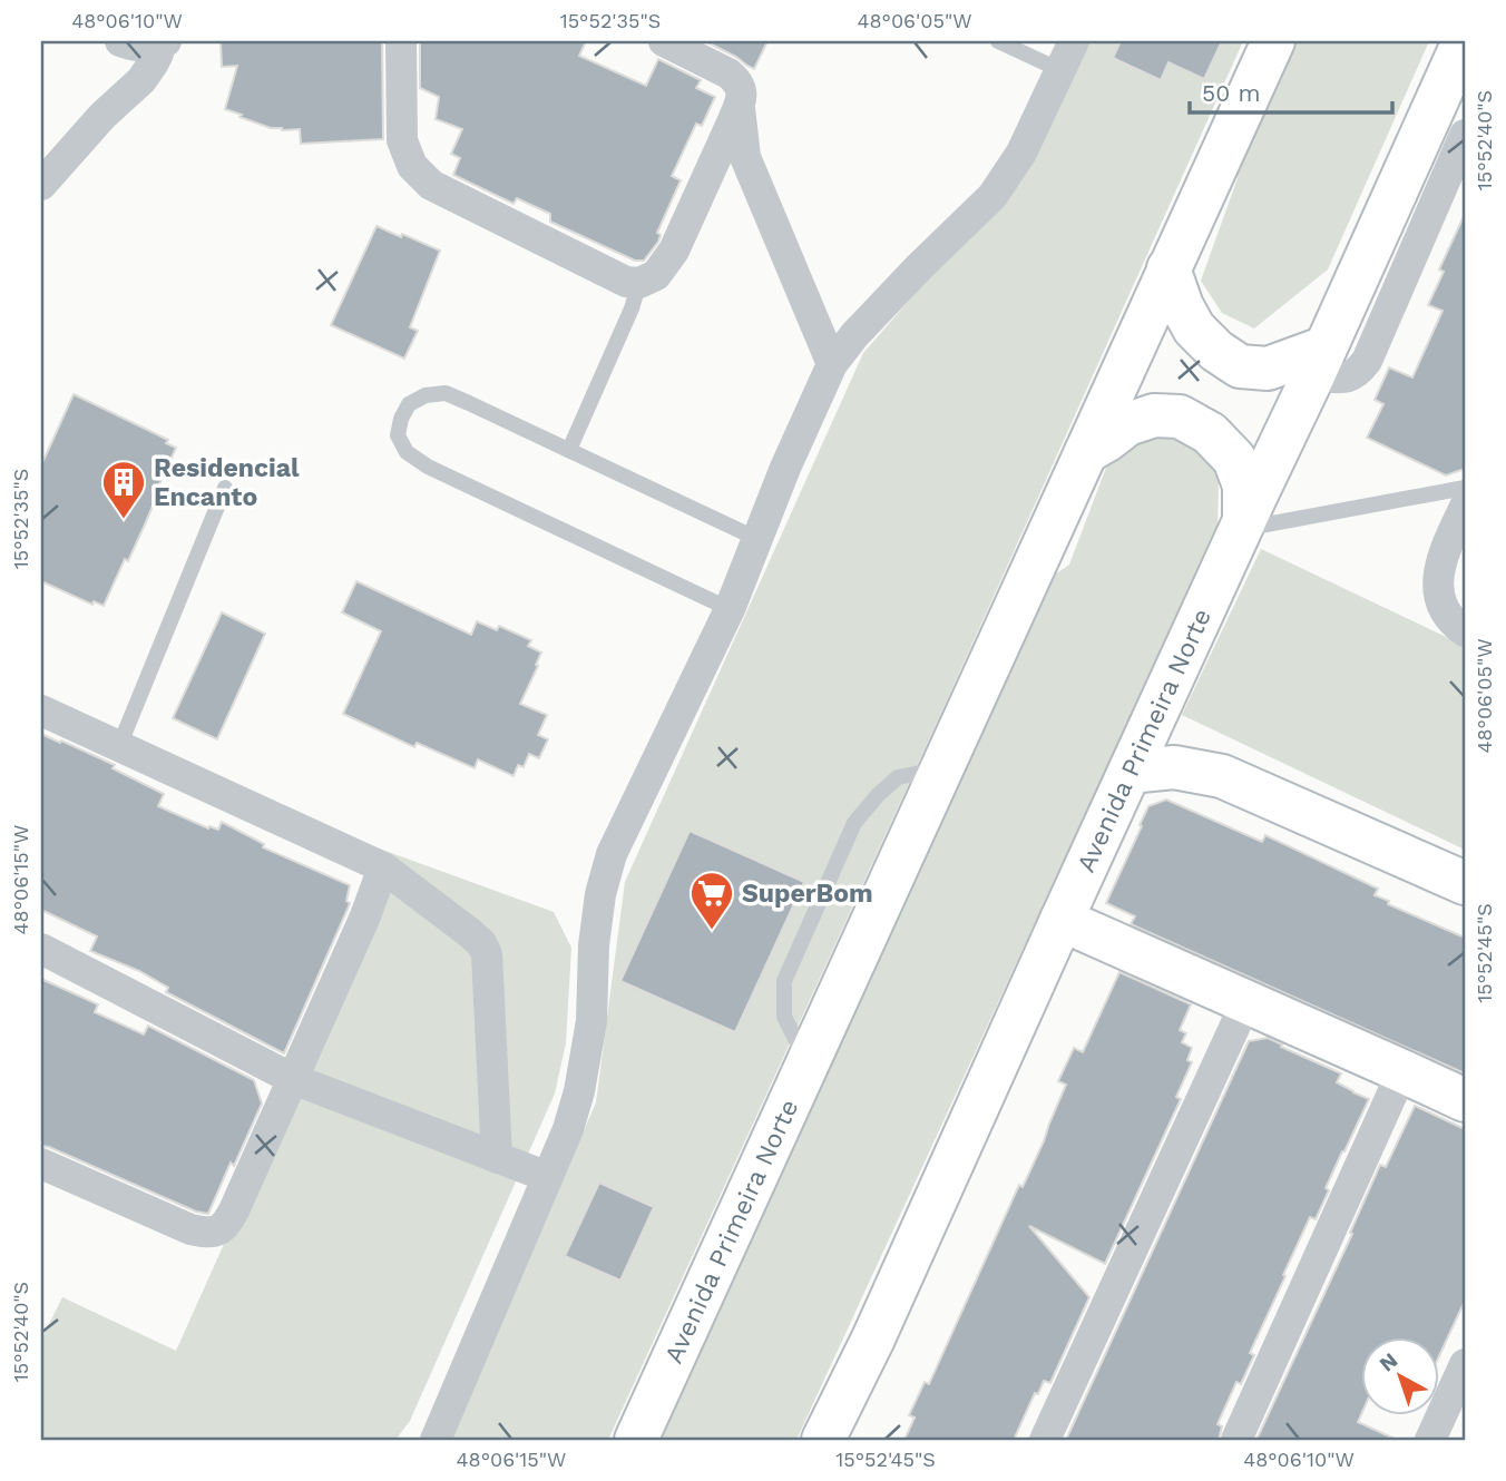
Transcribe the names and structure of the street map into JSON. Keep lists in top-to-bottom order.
{
  "streets": {
    "main road": ["Avenida Primeira Norte"]
  },
  "places": {
    "building": ["Residencial Encanto"],
    "supermarket": ["SuperBom"]
  },
  "scale_bar": "50 m",
  "north": "top left",
  "coordinates": [
    "48°06'10\"W",
    "15°52'35\"S",
    "48°06'05\"W",
    "15°52'40\"S",
    "48°06'15\"W",
    "15°52'45\"S"
  ]
}
